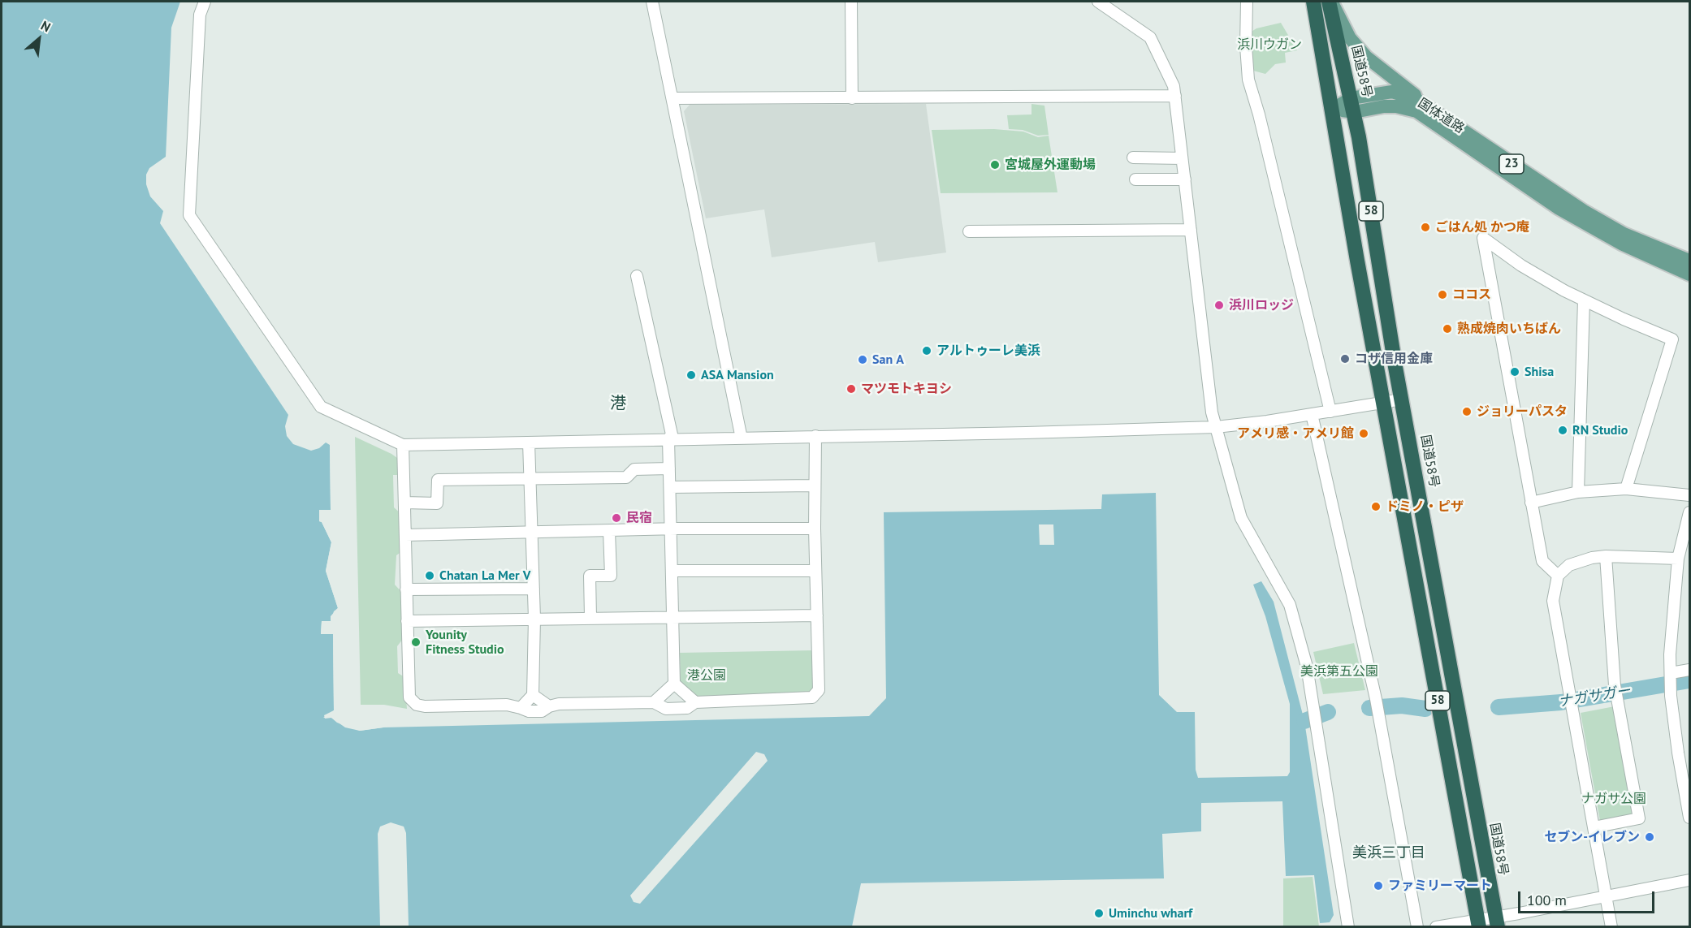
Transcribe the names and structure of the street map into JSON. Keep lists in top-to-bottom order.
{
  "streets": {
    "highway": ["国道58号", "58"],
    "main road": ["国体道路", "23"]
  },
  "crossings": [
    ["国道58号", "国体道路"],
    ["国体道路", "58"]
  ],
  "districts": ["港", "美浜三丁目"],
  "water": ["ナガサガー"],
  "parks": [
    "浜川ウガン",
    "美浜第五公園",
    "港公園",
    "ナガサ公園"
  ],
  "places": [
    "宮城屋外運動場",
    "ごはん処 かつ庵",
    "ココス",
    "浜川ロッジ",
    "熟成焼肉いちばん",
    "アルトゥーレ美浜",
    "コザ信用金庫",
    "San A",
    "Shisa",
    "ASA Mansion",
    "マツモトキヨシ",
    "ジョリーパスタ",
    "RN Studio",
    "アメリ感・アメリ館",
    "ドミノ・ピザ",
    "民宿",
    "Chatan La Mer V",
    "Younity Fitness Studio",
    "セブン-イレブン",
    "ファミリーマート",
    "Uminchu wharf"
  ],
  "scale_bar": "100 m",
  "north": "top right"
}
